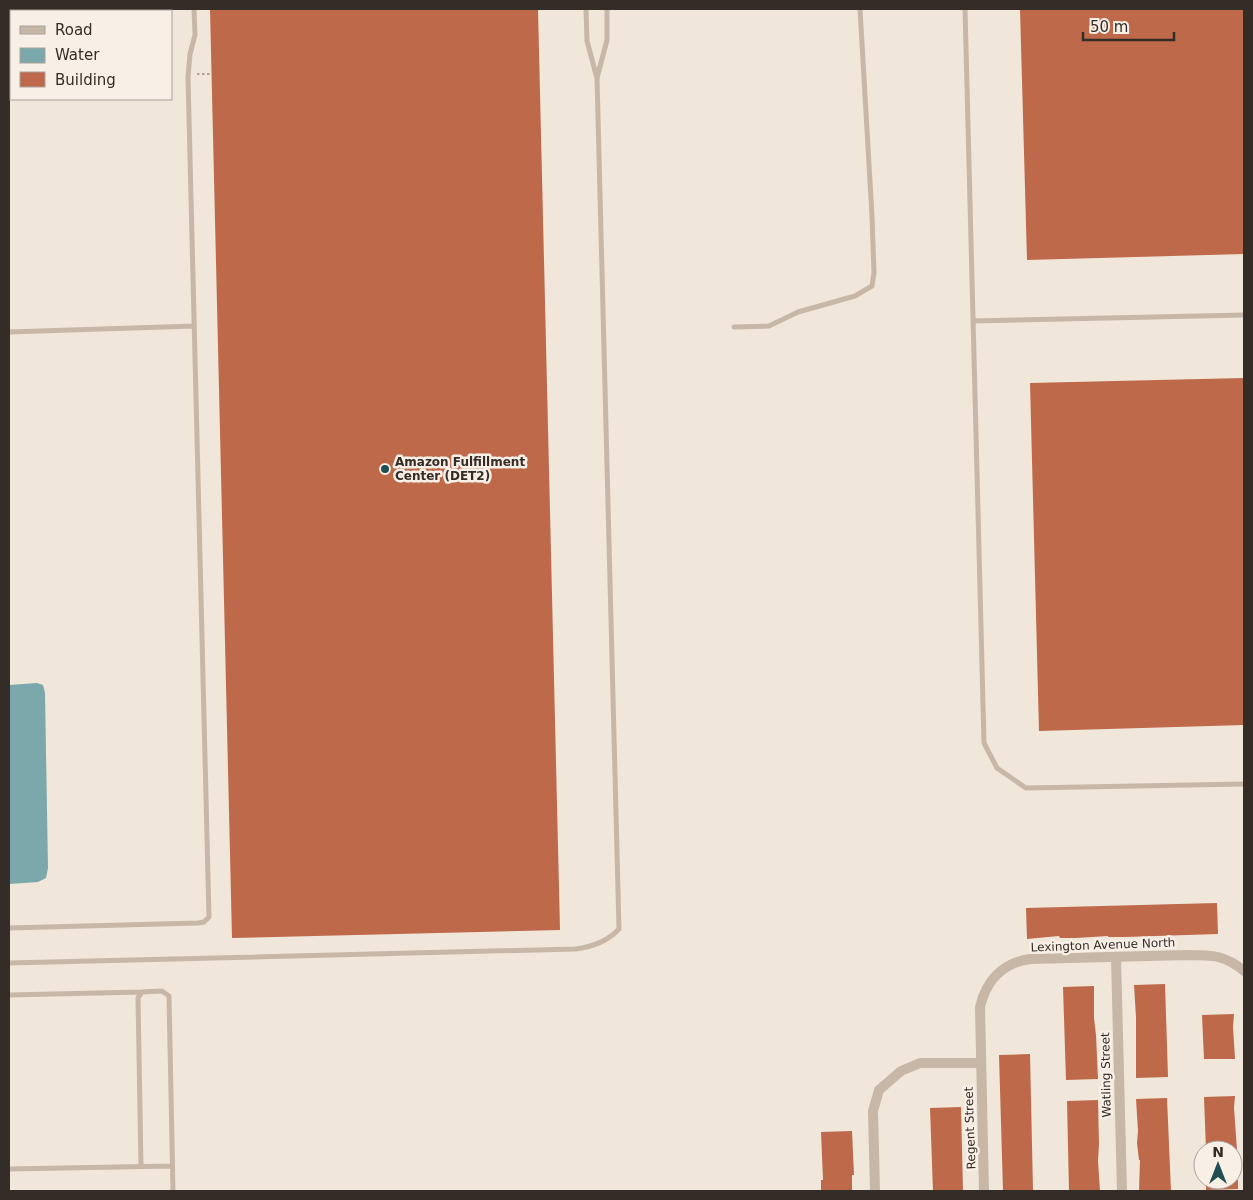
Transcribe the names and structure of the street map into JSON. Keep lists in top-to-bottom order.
{
  "streets": {
    "street": ["Lexington Avenue North", "Watling Street", "Regent Street"]
  },
  "crossings": [
    ["Lexington Avenue North", "Watling Street"],
    ["Lexington Avenue North", "Regent Street"]
  ],
  "places": ["Amazon Fulfillment Center (DET2)"],
  "legend": ["Road", "Water", "Building"],
  "scale_bar": "50 m",
  "north": "top"
}
